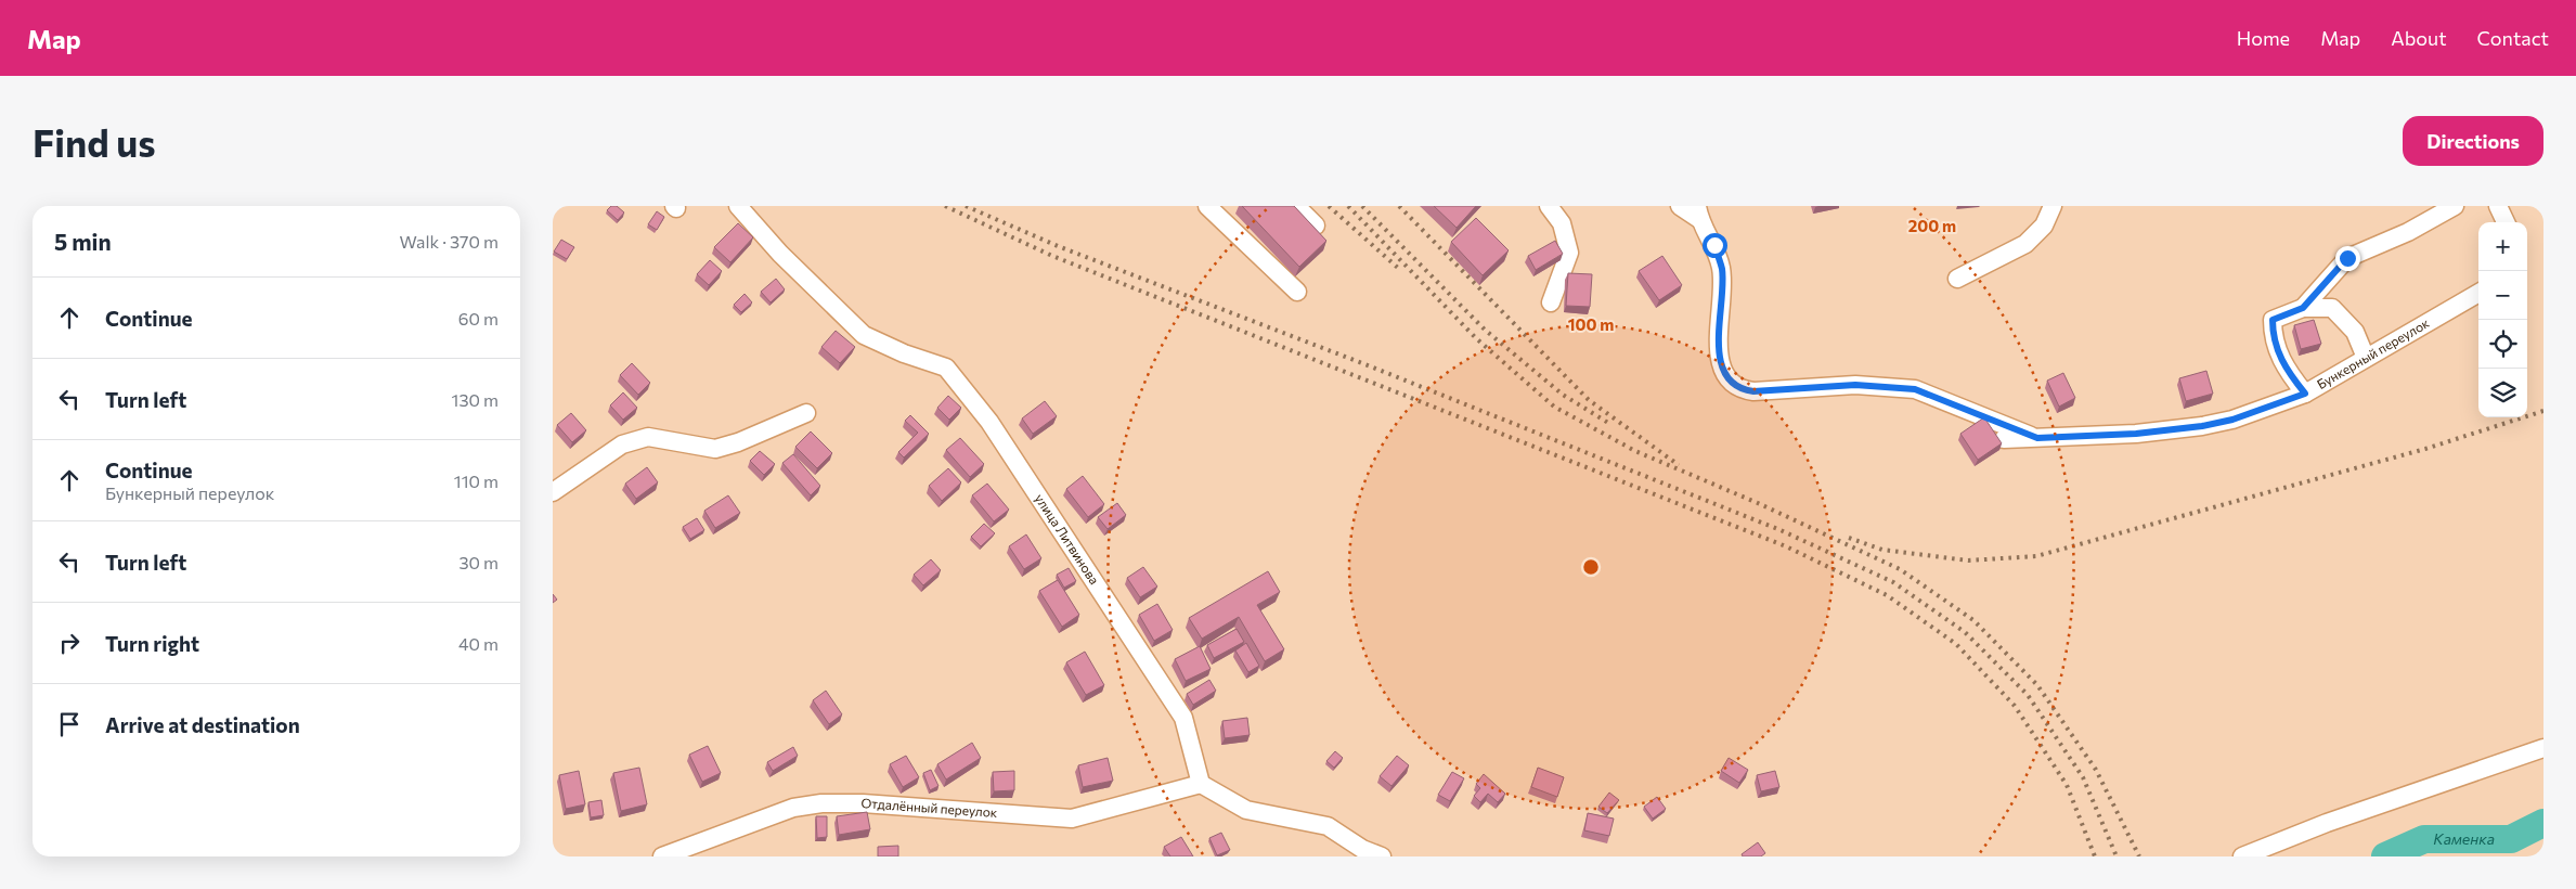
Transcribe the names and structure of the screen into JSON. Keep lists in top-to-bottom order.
{
  "streets": {
    "street": ["Бункерный переулок", "улица Литвинова", "Отдалённый переулок"]
  },
  "crossings": [
    ["улица Литвинова", "Отдалённый переулок"]
  ],
  "water": ["Каменка"],
  "page": {
    "header": "Map",
    "nav": [
      "Home",
      "Map",
      "About",
      "Contact"
    ],
    "buttons": "Directions",
    "title": "Find us",
    "heading": ["5 min", "Walk · 370 m"],
    "map_buttons": ["+", "−"],
    "list": [
      ["Continue", "60 m"],
      ["Turn left", "130 m"],
      ["Continue", "Бункерный переулок", "110 m"],
      ["Turn left", "30 m"],
      ["Turn right", "40 m"],
      "Arrive at destination"
    ]
  },
  "rings": ["200 m", "100 m"]
}
